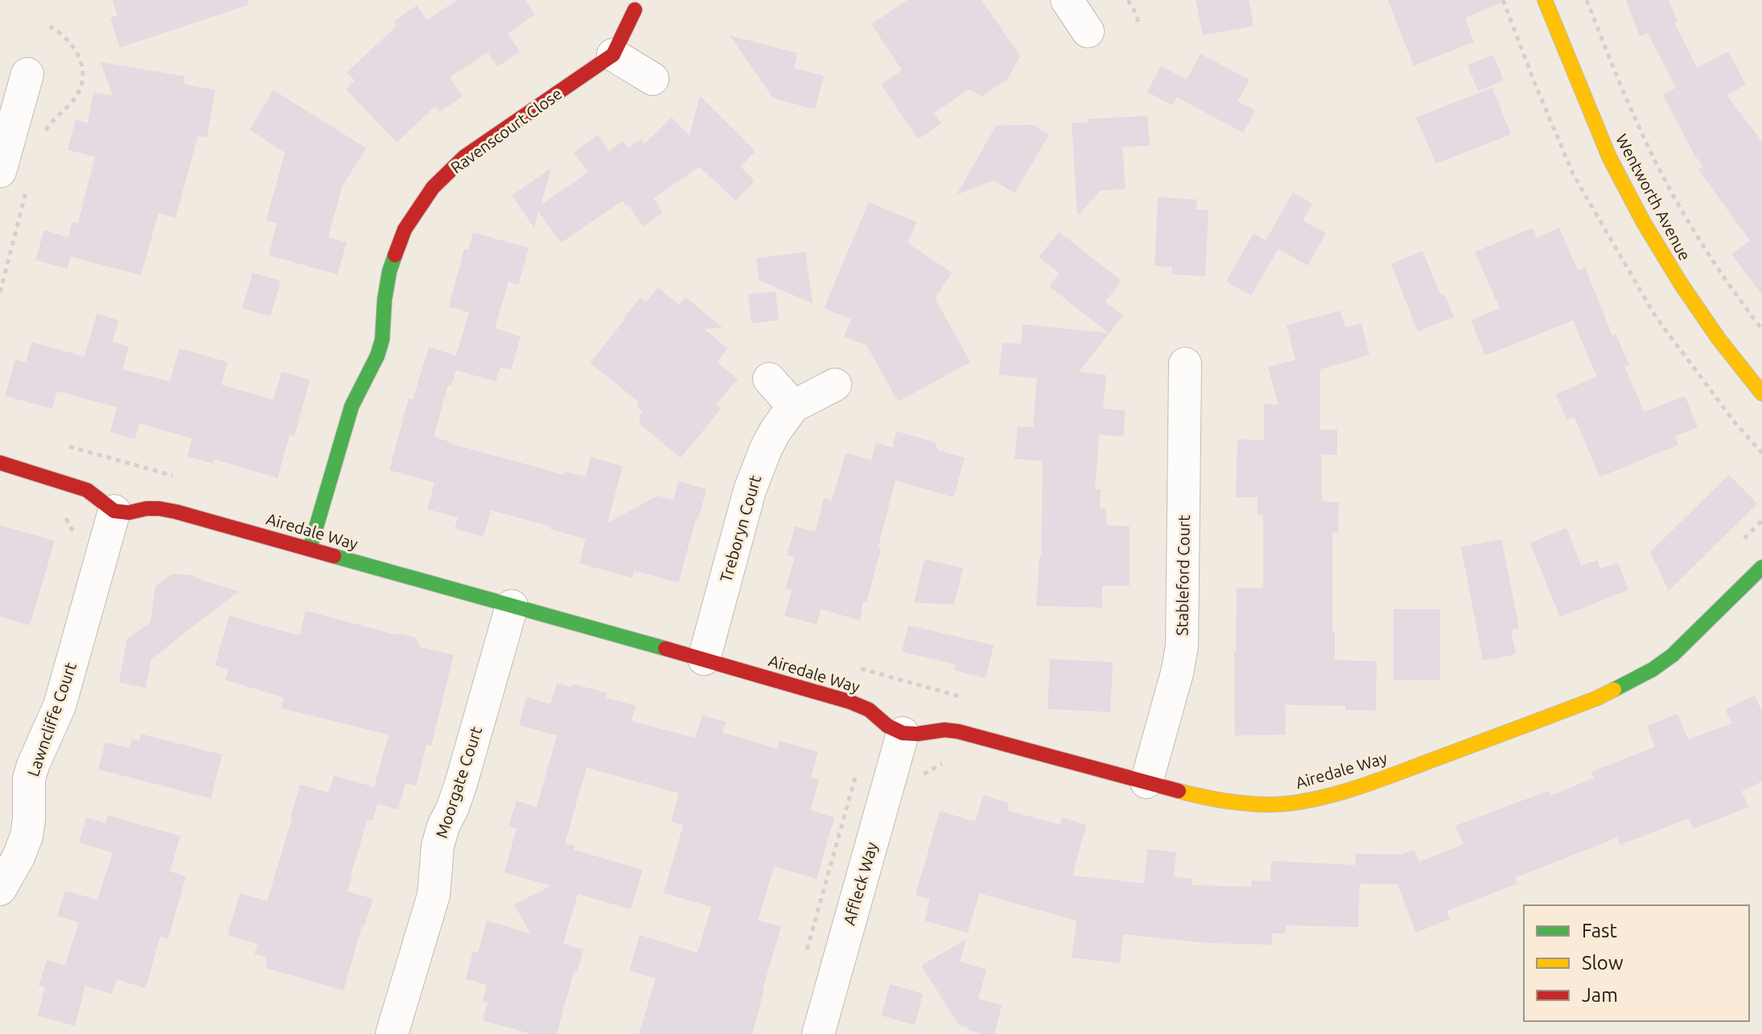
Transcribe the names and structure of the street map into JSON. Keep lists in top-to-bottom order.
{
  "streets": {
    "street": [
      "Ravenscourt Close",
      "Wentworth Avenue",
      "Treboryn Court",
      "Airedale Way",
      "Stableford Court",
      "Lawncliffe Court",
      "Moorgate Court",
      "Affleck Way"
    ]
  },
  "crossings": [
    ["Ravenscourt Close", "Airedale Way"],
    ["Treboryn Court", "Airedale Way"],
    ["Airedale Way", "Stableford Court"],
    ["Airedale Way", "Lawncliffe Court"],
    ["Airedale Way", "Moorgate Court"],
    ["Airedale Way", "Affleck Way"]
  ],
  "legend": ["Fast", "Slow", "Jam"]
}
